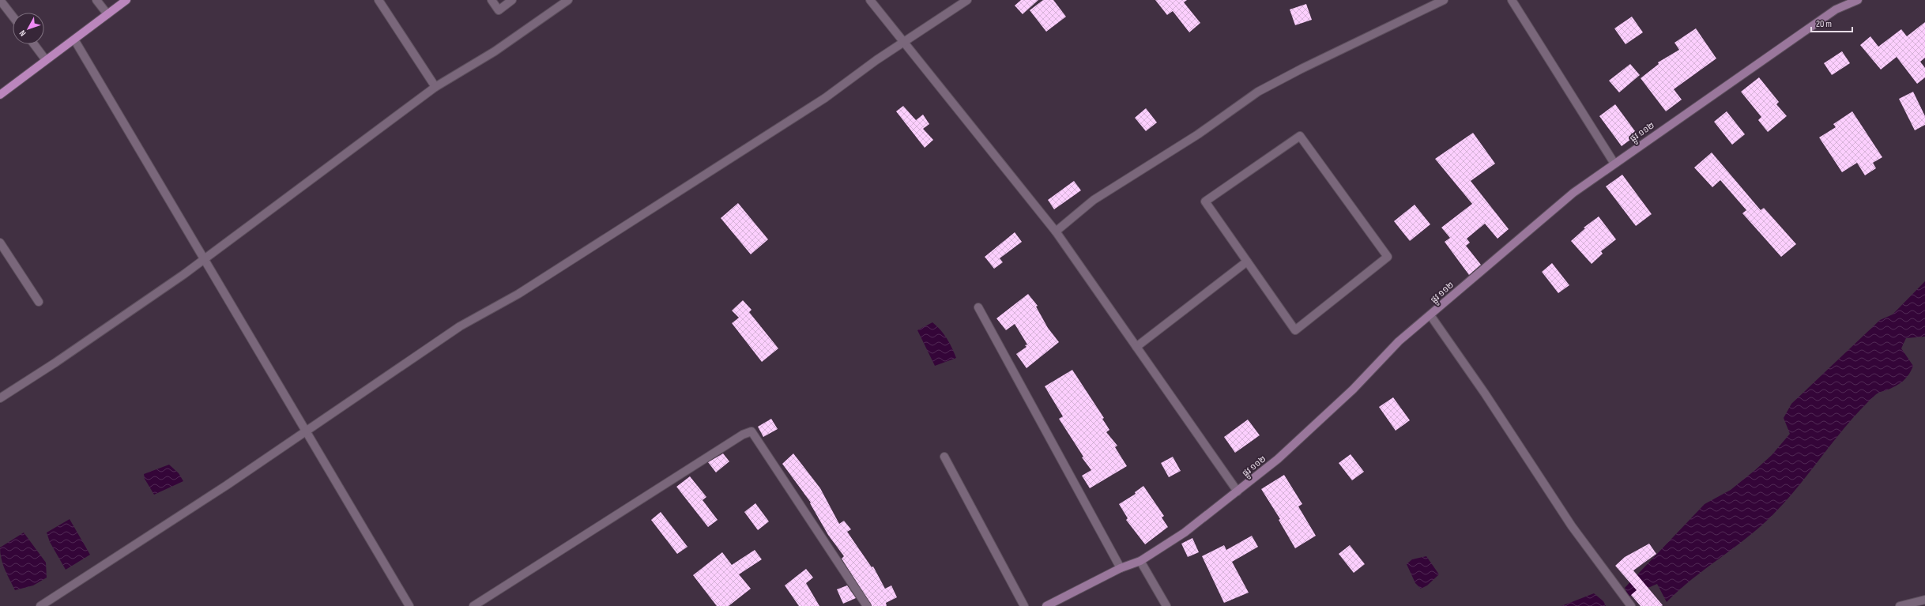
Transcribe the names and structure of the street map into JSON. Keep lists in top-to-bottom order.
{
  "streets": {
    "street": ["ផ្លូវ ១១២"]
  },
  "scale_bar": "20 m",
  "north": "bottom left"
}
